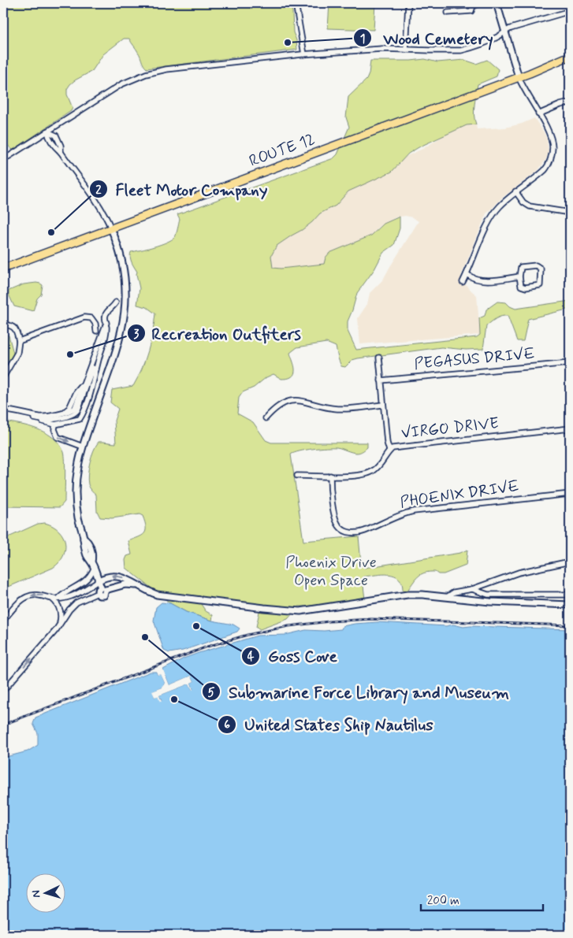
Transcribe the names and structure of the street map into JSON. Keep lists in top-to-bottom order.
{
  "streets": {
    "highway": ["ROUTE 12"],
    "street": ["PEGASUS DRIVE", "VIRGO DRIVE", "PHOENIX DRIVE"]
  },
  "crossings": [
    ["VIRGO DRIVE", "PHOENIX DRIVE"]
  ],
  "parks": ["Phoenix Drive Open Space"],
  "places": [
    "Wood Cemetery",
    "Fleet Motor Company",
    "Recreation Outfiters",
    "Goss Cove",
    "Submarine Force Library and Museum",
    "United States Ship Nautilus"
  ],
  "scale_bar": "200 m",
  "north": "left"
}
